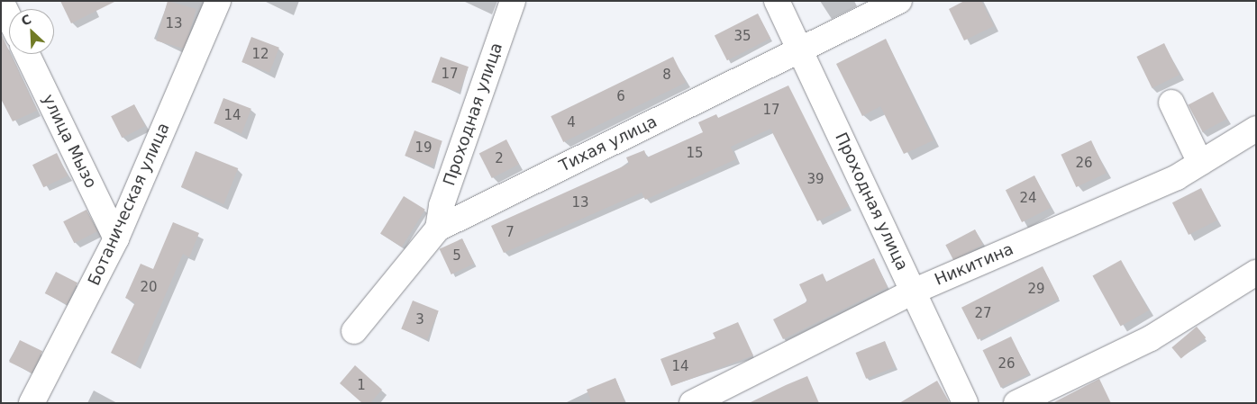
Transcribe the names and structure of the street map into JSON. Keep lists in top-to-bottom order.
{
  "streets": {
    "lane": [
      "Проходная улица",
      "улица Мызо",
      "Тихая улица",
      "Ботаническая улица",
      "Никитина"
    ]
  },
  "crossings": [
    ["Проходная улица", "Тихая улица"],
    ["Проходная улица", "Никитина"],
    ["улица Мызо", "Ботаническая улица"]
  ],
  "house_numbers": [
    "13",
    "35",
    "12",
    "17",
    "8",
    "6",
    "17",
    "14",
    "4",
    "19",
    "15",
    "2",
    "26",
    "39",
    "24",
    "13",
    "7",
    "5",
    "20",
    "29",
    "27",
    "3",
    "26",
    "14",
    "1"
  ],
  "north": "top left"
}
